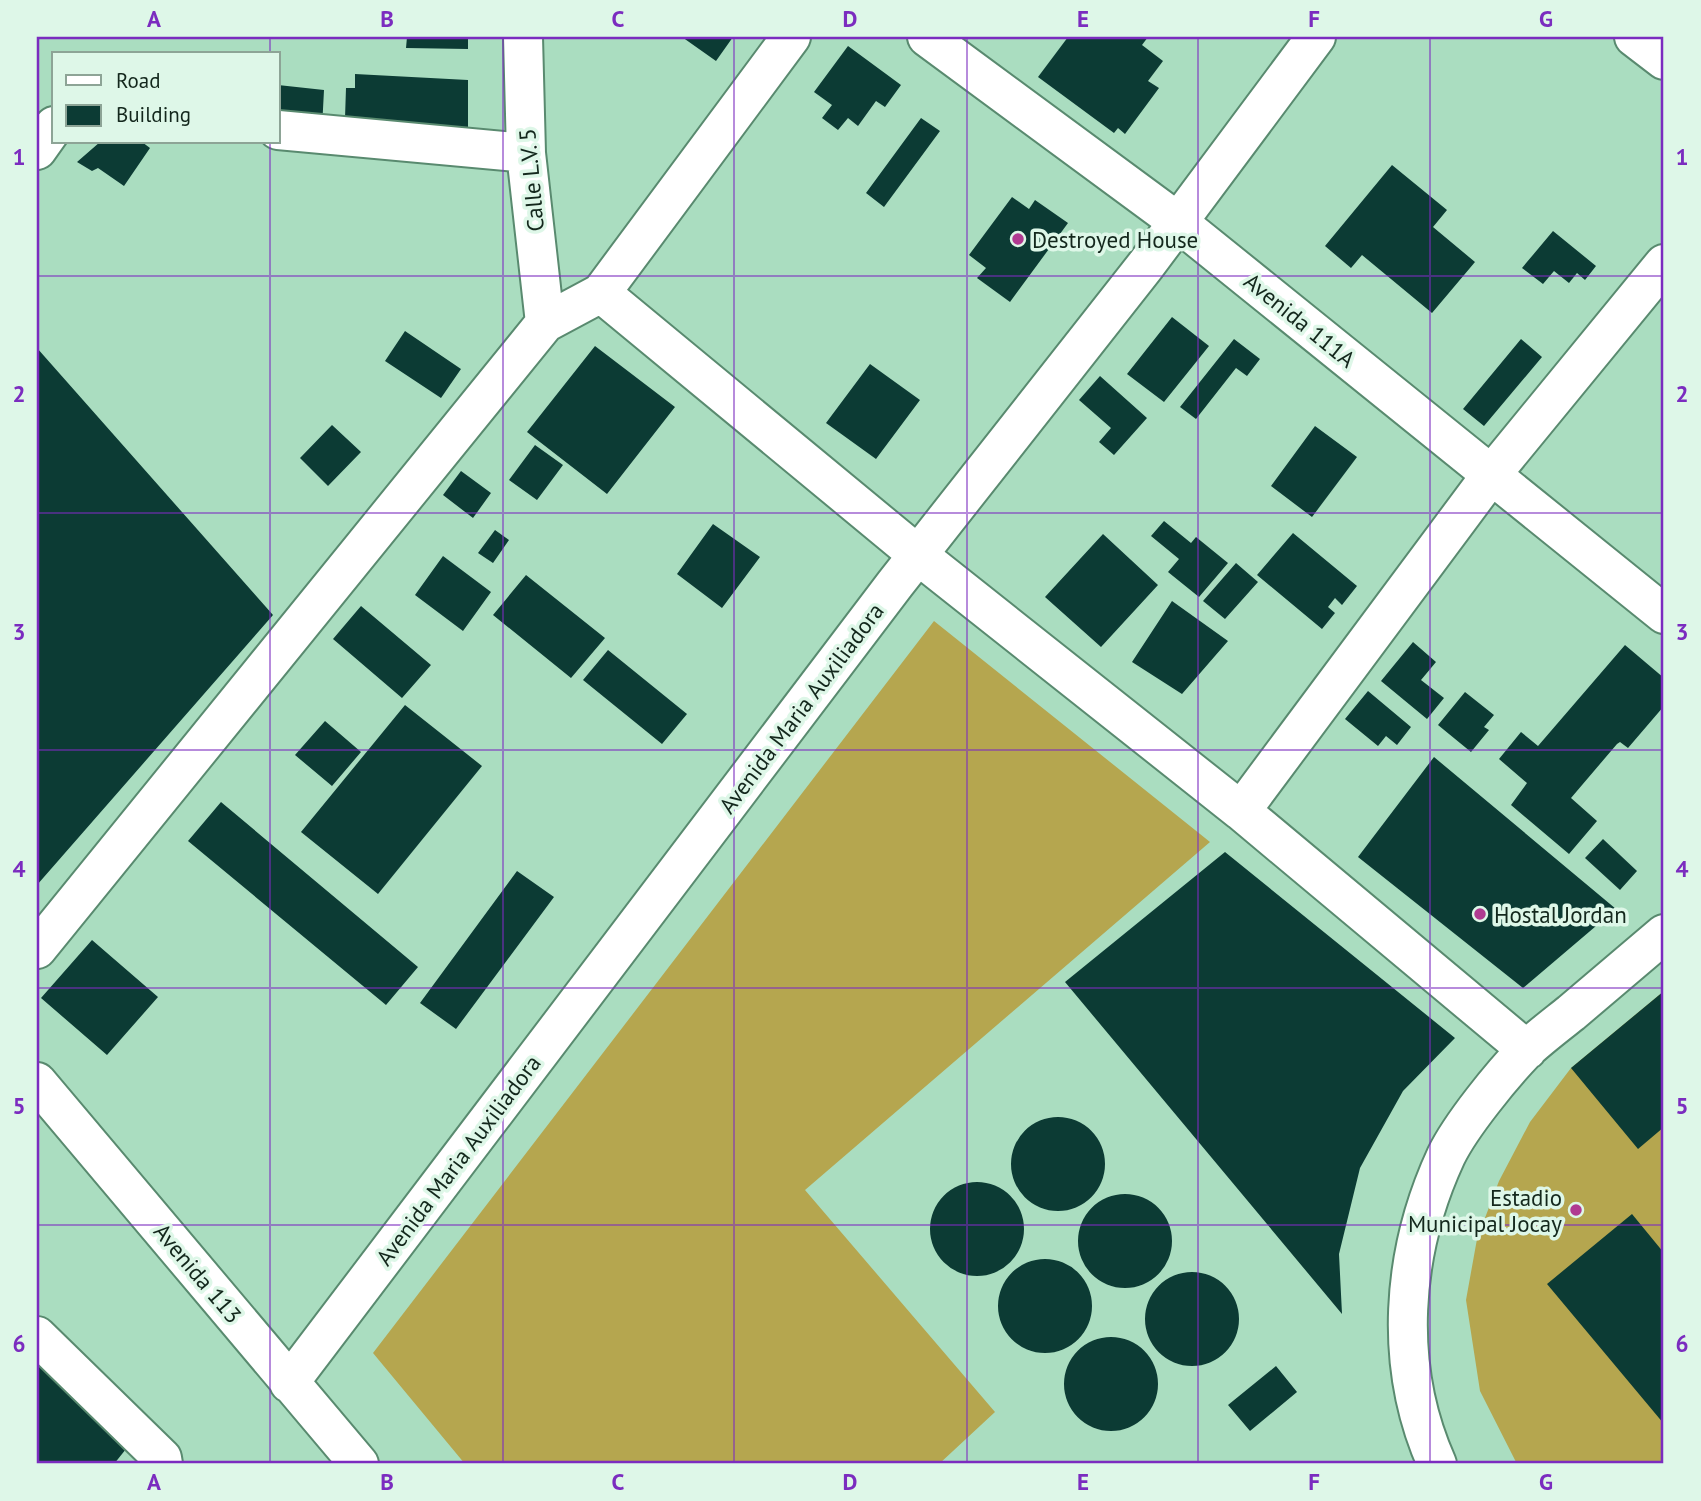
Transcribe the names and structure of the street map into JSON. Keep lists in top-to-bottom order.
{
  "streets": {
    "street": [
      "Calle L.V. 5",
      "Avenida 111A",
      "Avenida Maria Auxiliadora",
      "Avenida 113"
    ]
  },
  "crossings": [
    ["Avenida 111A", "Avenida Maria Auxiliadora"],
    ["Avenida Maria Auxiliadora", "Avenida 113"]
  ],
  "places": ["Destroyed House", "Hostal Jordan", "Estadio Municipal Jocay"],
  "legend": ["Road", "Building"],
  "grid": {
    "columns": [
      "A",
      "B",
      "C",
      "D",
      "E",
      "F",
      "G"
    ],
    "rows": [
      "1",
      "2",
      "3",
      "4",
      "5",
      "6"
    ]
  }
}
